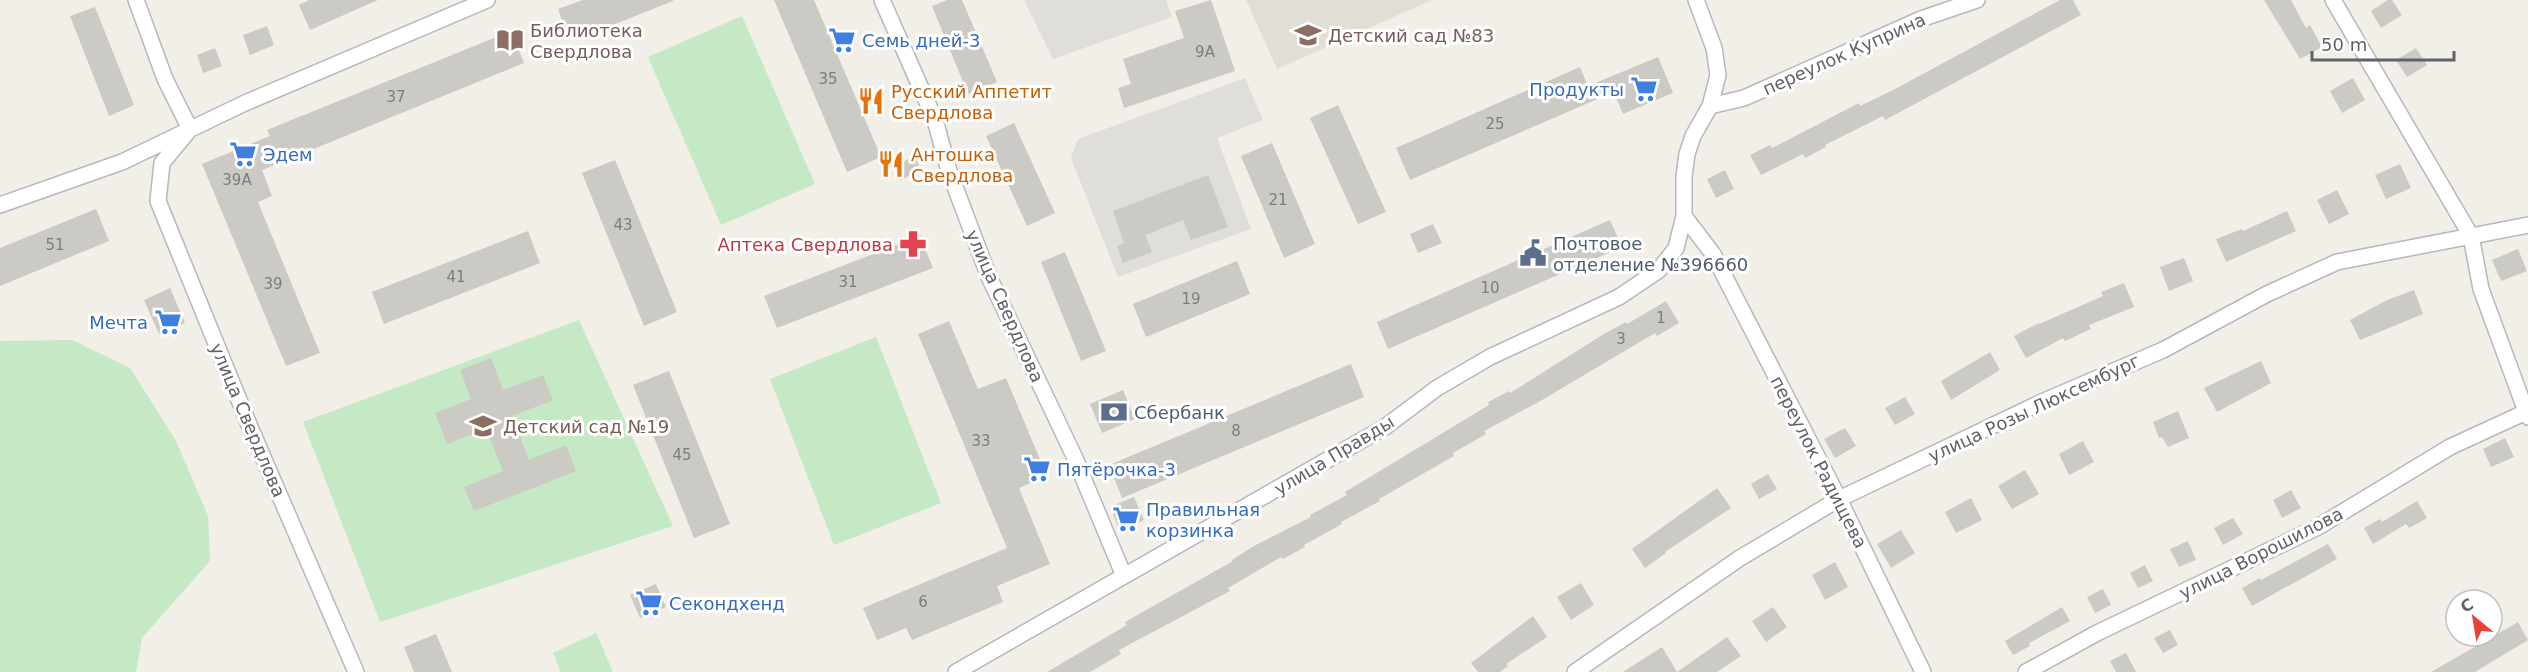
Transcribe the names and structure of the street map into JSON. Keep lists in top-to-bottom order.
{
  "streets": {
    "street": [
      "переулок Куприна",
      "улица Свердлова",
      "улица Розы Люксембург",
      "улица Правды",
      "переулок Радищева",
      "улица Ворошилова"
    ]
  },
  "crossings": [
    ["переулок Куприна", "улица Правды"],
    ["улица Свердлова", "улица Правды"],
    ["улица Розы Люксембург", "переулок Радищева"],
    ["улица Правды", "переулок Радищева"]
  ],
  "places": {
    "school or university": ["Детский сад №83", "Детский сад №19"],
    "library": ["Библиотека Свердлова"],
    "supermarket": [
      "Семь дней-3",
      "Продукты",
      "Эдем",
      "Мечта",
      "Пятёрочка-3",
      "Правильная корзинка",
      "Секондхенд"
    ],
    "restaurant": ["Русский Аппетит Свердлова", "Антошка Свердлова"],
    "pharmacy": ["Аптека Свердлова"],
    "public building": ["Почтовое отделение №396660"],
    "bank": ["Сбербанк"]
  },
  "house_numbers": [
    "9А",
    "35",
    "37",
    "25",
    "39А",
    "21",
    "43",
    "51",
    "41",
    "31",
    "39",
    "10",
    "19",
    "1",
    "3",
    "8",
    "33",
    "45",
    "6"
  ],
  "scale_bar": "50 m",
  "north": "top left"
}
